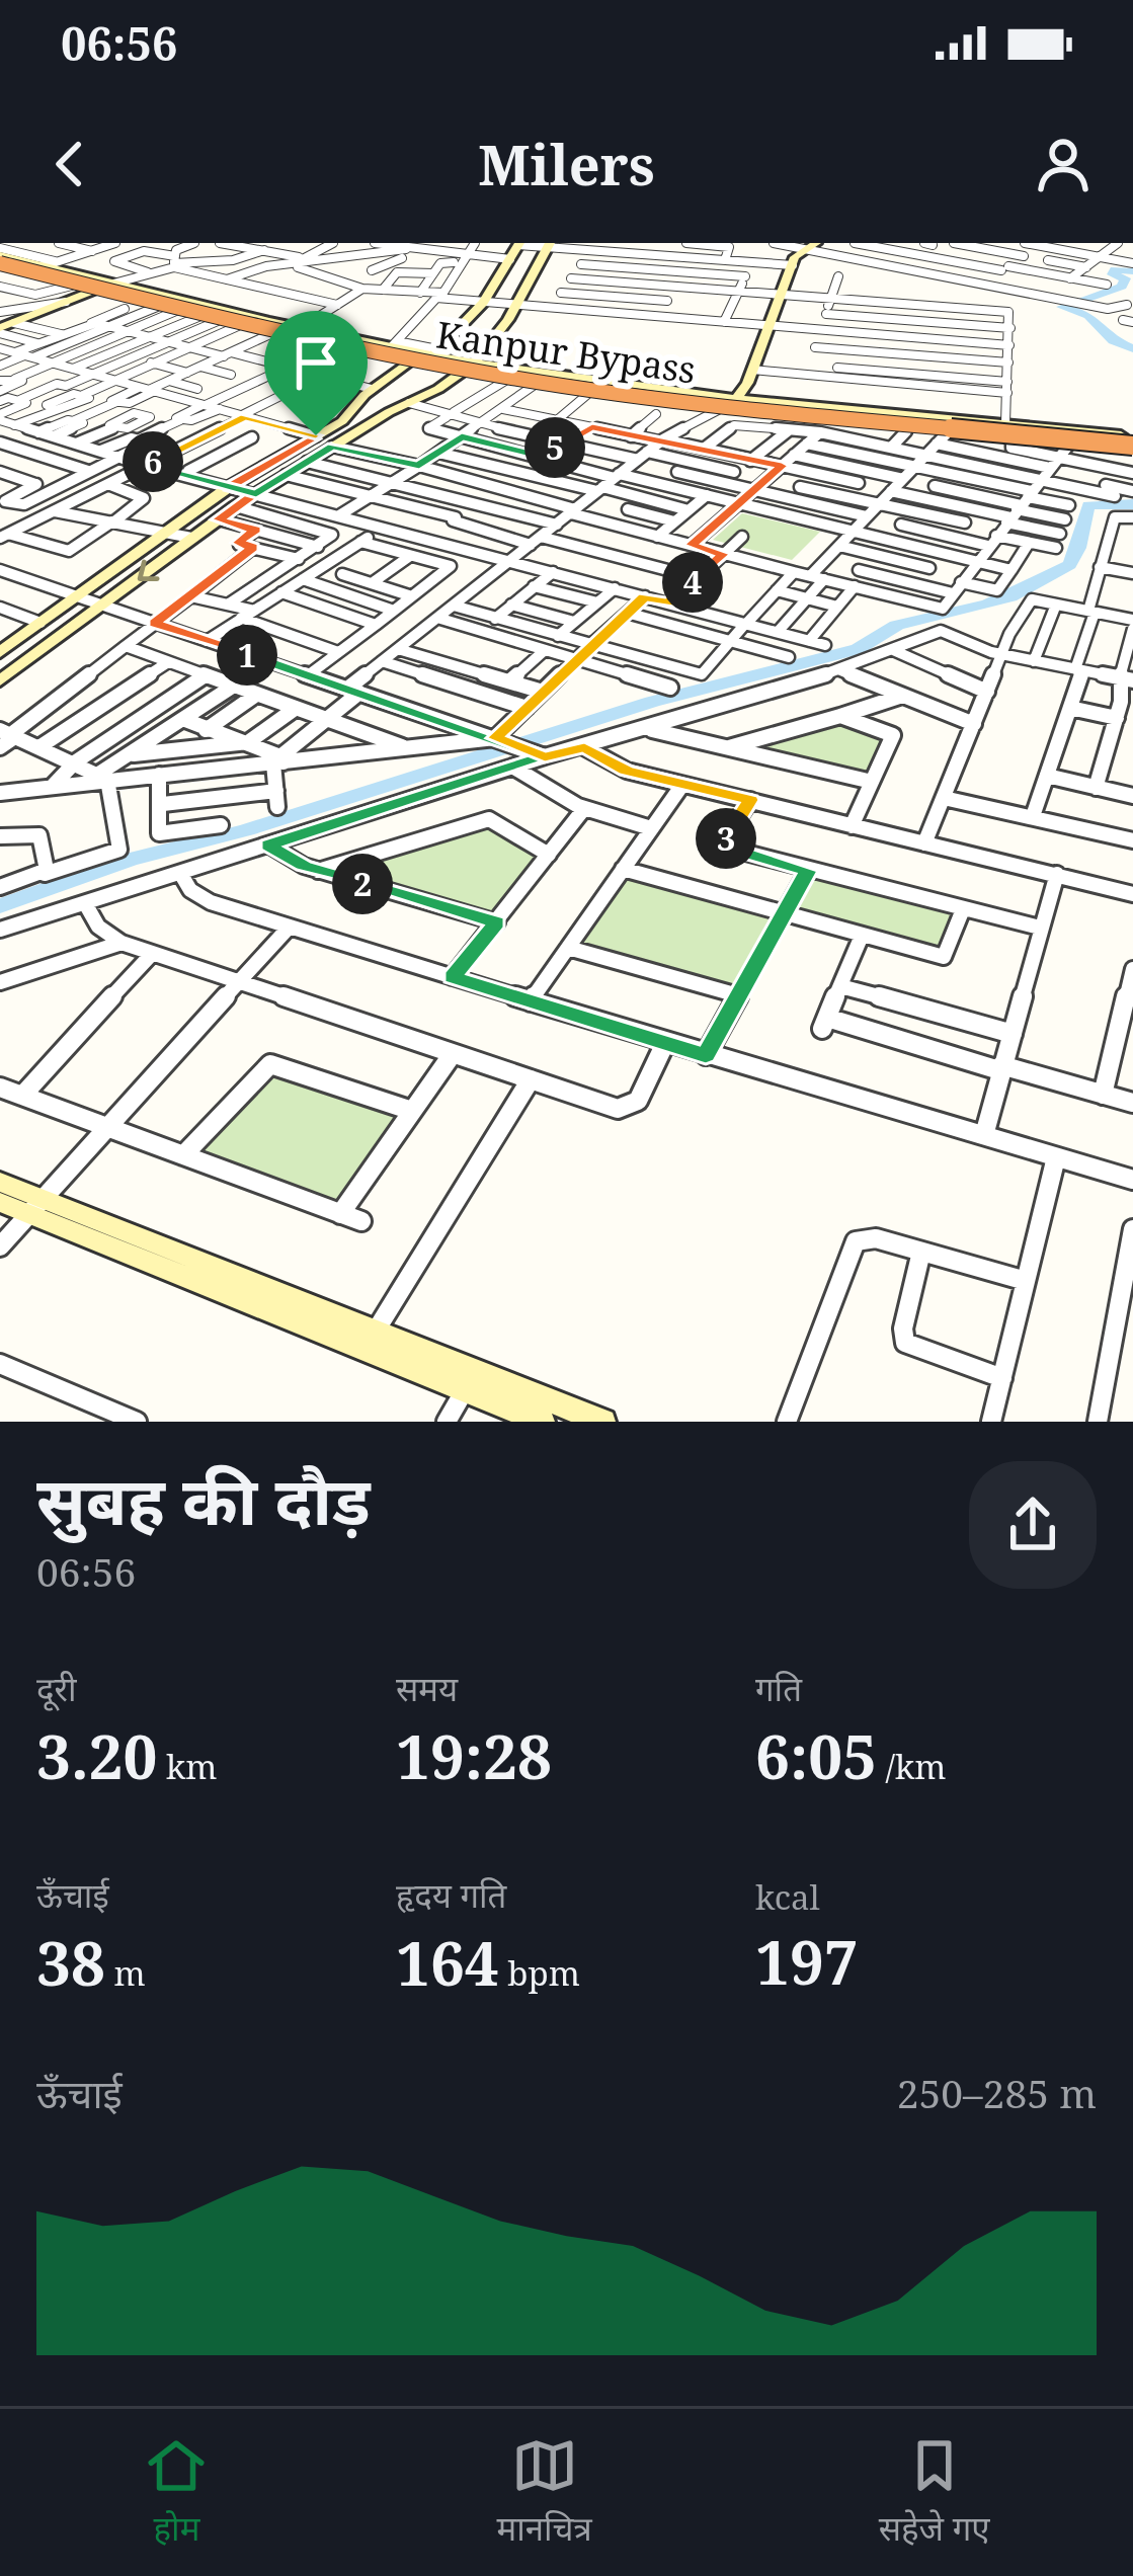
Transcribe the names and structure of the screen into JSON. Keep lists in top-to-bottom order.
{
  "streets": {
    "highway": ["Kanpur Bypass"]
  },
  "page": {
    "status": "06:56",
    "header": "Milers",
    "pins": [
      "5",
      "6",
      "4",
      "1",
      "3",
      "2"
    ],
    "heading": ["सुबह की दौड़", "06:56"],
    "stats": [
      ["दूरी", "3.20 km"],
      ["समय", "19:28"],
      ["गति", "6:05 /km"],
      ["ऊँचाई", "38 m"],
      ["हृदय गति", "164 bpm"],
      ["kcal", "197"]
    ],
    "chart": ["ऊँचाई", "250–285 m"],
    "tabs": ["होम", "मानचित्र", "सहेजे गए"]
  }
}
